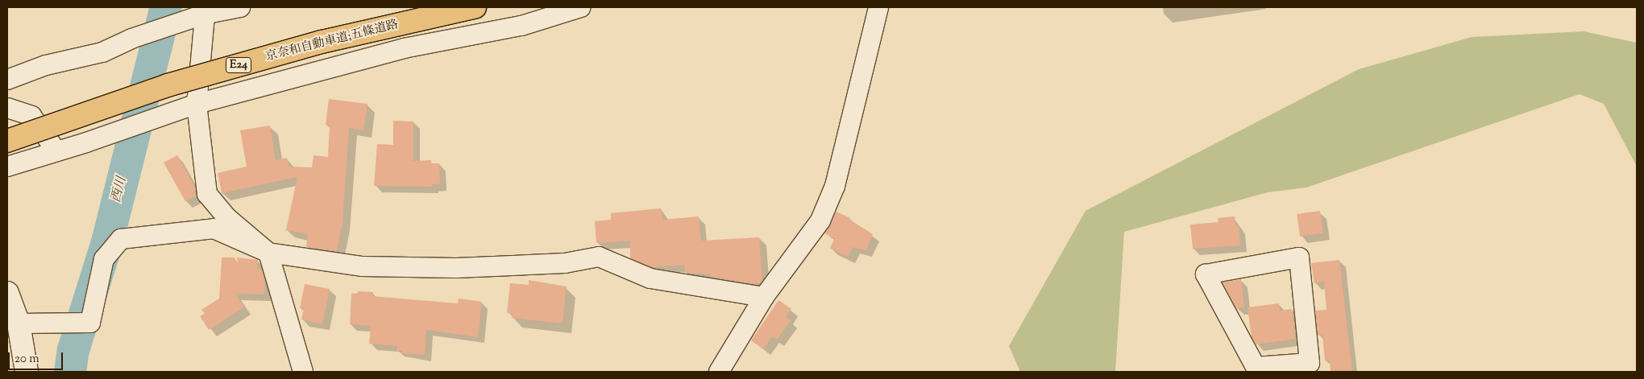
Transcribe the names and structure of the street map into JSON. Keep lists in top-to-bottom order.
{
  "streets": {
    "highway": ["京奈和自動車道;五條道路", "E24"]
  },
  "water": ["西川"],
  "scale_bar": "20 m"
}
